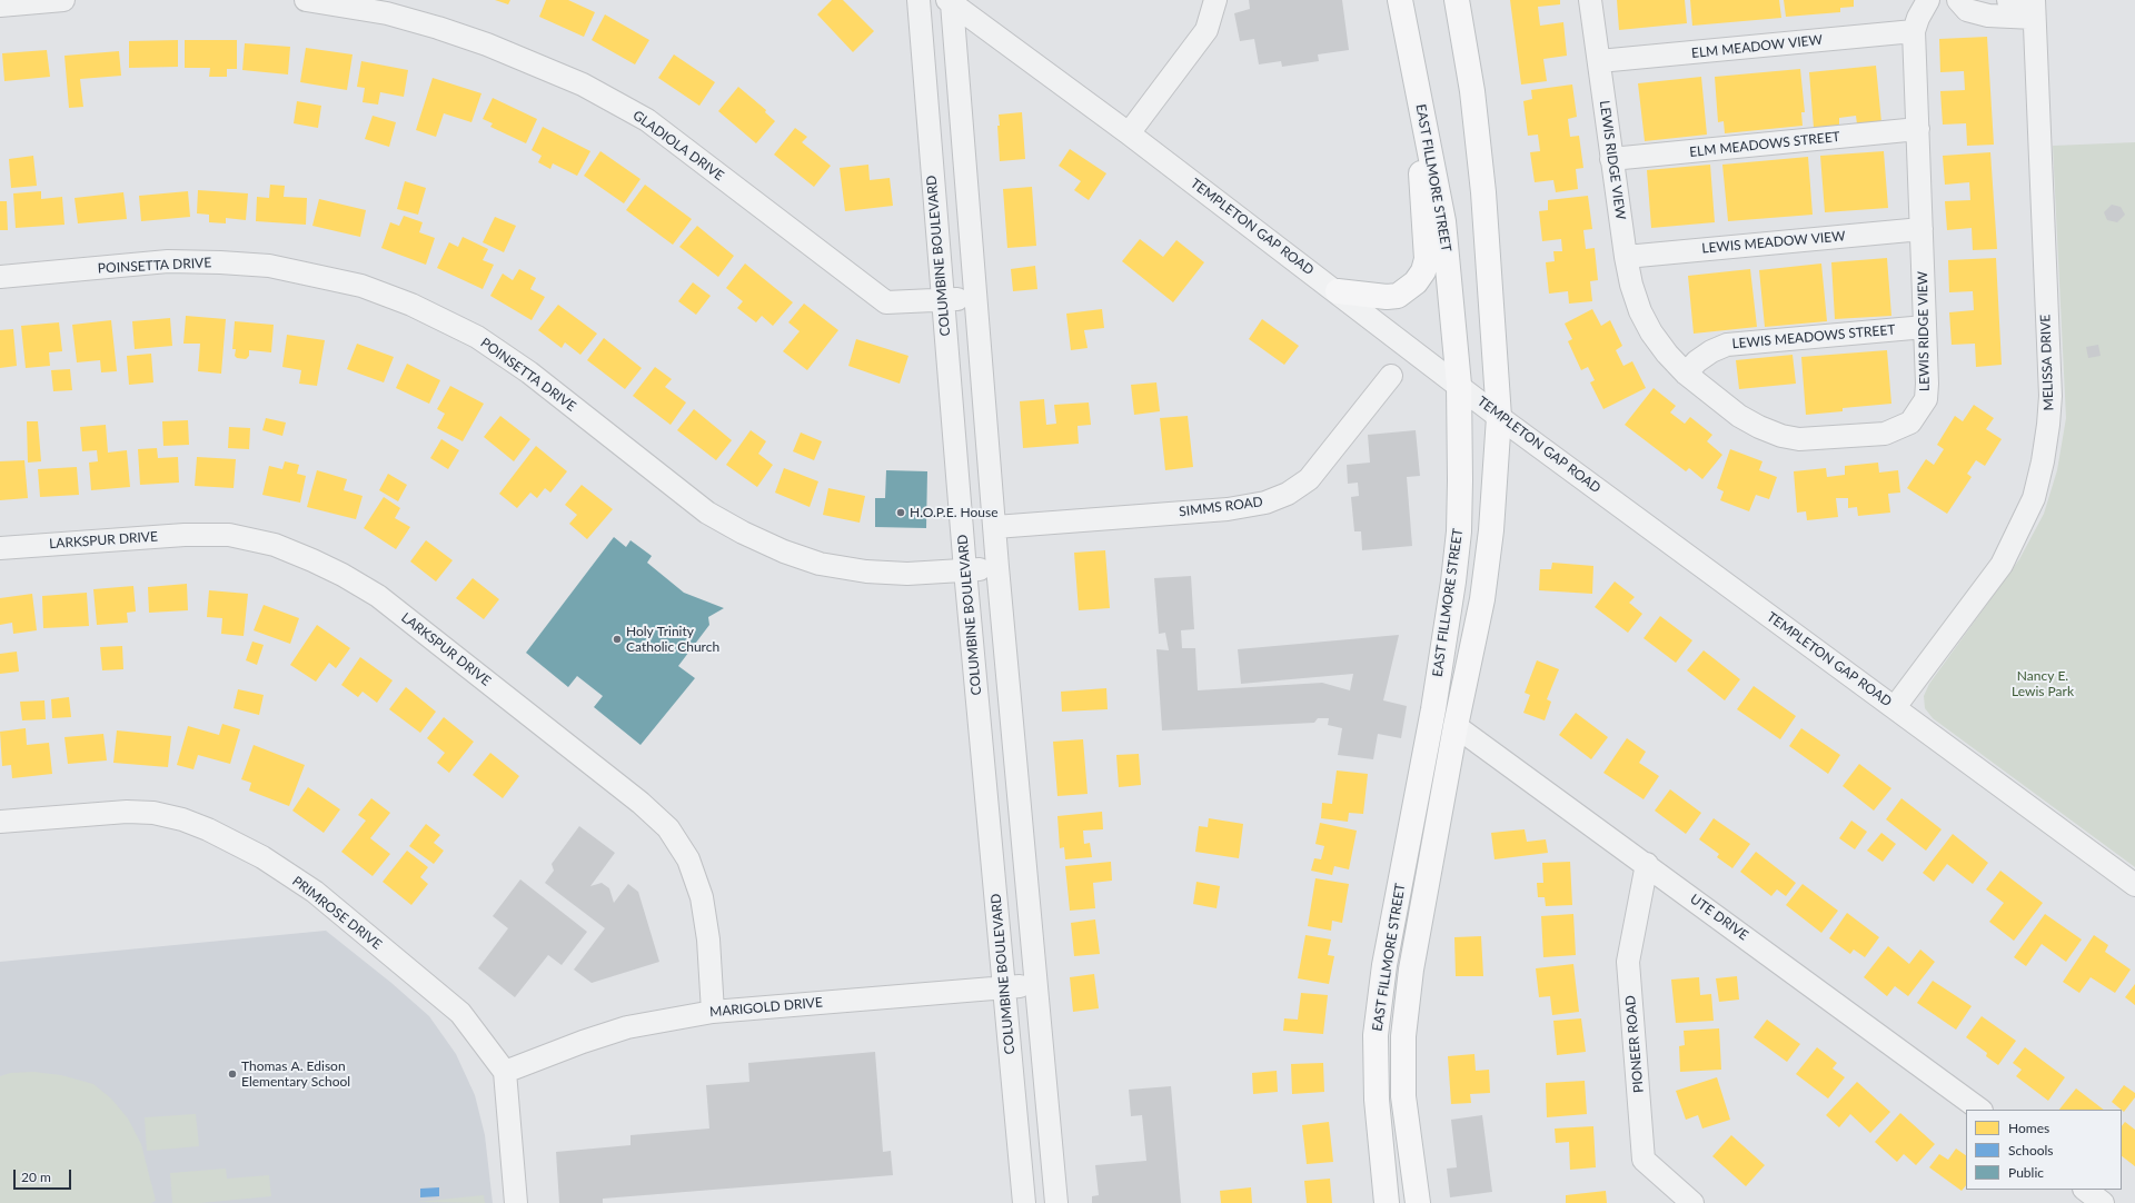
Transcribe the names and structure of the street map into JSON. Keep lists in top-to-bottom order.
{
  "streets": {
    "main road": ["EAST FILLMORE STREET"],
    "street": [
      "ELM MEADOW VIEW",
      "ELM MEADOWS STREET",
      "GLADIOLA DRIVE",
      "LEWIS RIDGE VIEW",
      "TEMPLETON GAP ROAD",
      "LEWIS MEADOW VIEW",
      "COLUMBINE BOULEVARD",
      "POINSETTA DRIVE",
      "LEWIS MEADOWS STREET",
      "MELISSA DRIVE",
      "SIMMS ROAD",
      "LARKSPUR DRIVE",
      "PRIMROSE DRIVE",
      "UTE DRIVE",
      "MARIGOLD DRIVE",
      "PIONEER ROAD"
    ]
  },
  "crossings": [
    ["ELM MEADOW VIEW", "LEWIS RIDGE VIEW"],
    ["ELM MEADOWS STREET", "LEWIS RIDGE VIEW"],
    ["GLADIOLA DRIVE", "COLUMBINE BOULEVARD"],
    ["LEWIS RIDGE VIEW", "LEWIS MEADOW VIEW"],
    ["LEWIS RIDGE VIEW", "LEWIS MEADOWS STREET"],
    ["EAST FILLMORE STREET", "TEMPLETON GAP ROAD"],
    ["EAST FILLMORE STREET", "UTE DRIVE"],
    ["TEMPLETON GAP ROAD", "MELISSA DRIVE"],
    ["COLUMBINE BOULEVARD", "POINSETTA DRIVE"],
    ["COLUMBINE BOULEVARD", "MARIGOLD DRIVE"],
    ["LARKSPUR DRIVE", "MARIGOLD DRIVE"],
    ["PRIMROSE DRIVE", "MARIGOLD DRIVE"],
    ["UTE DRIVE", "PIONEER ROAD"]
  ],
  "parks": ["Nancy E. Lewis Park"],
  "places": ["H.O.P.E. House", "Holy Trinity Catholic Church", "Thomas A. Edison Elementary School"],
  "legend": ["Homes", "Schools", "Public"],
  "scale_bar": "20 m"
}
